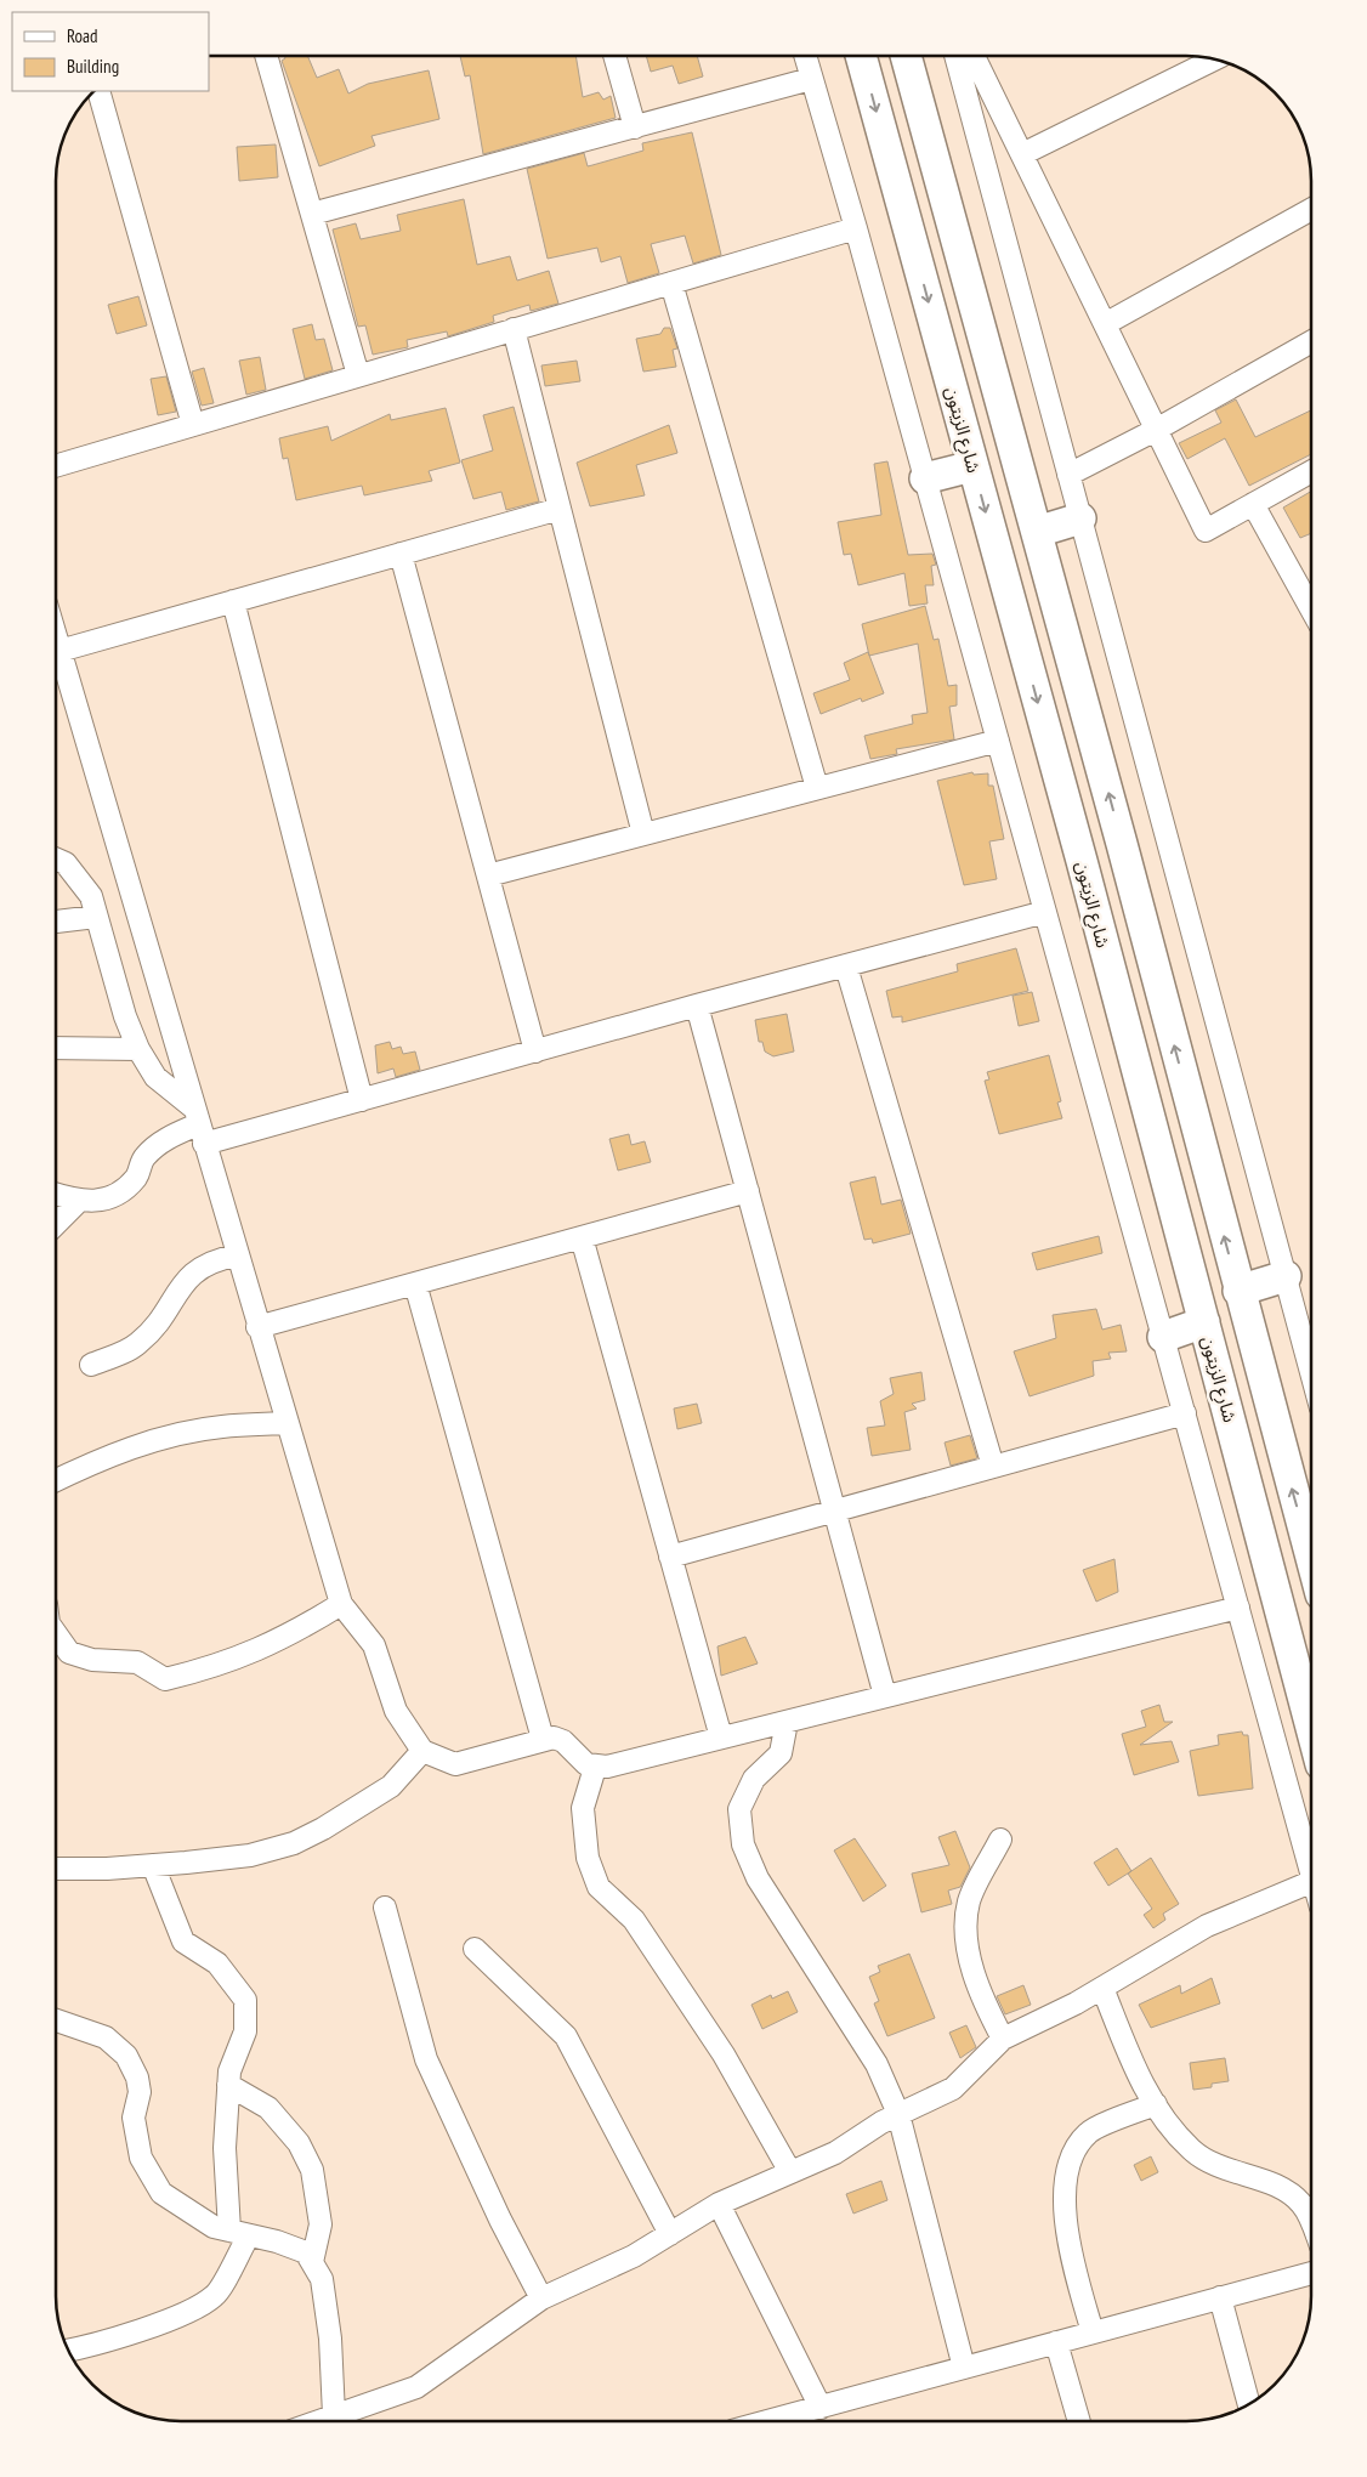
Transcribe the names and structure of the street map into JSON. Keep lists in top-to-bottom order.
{
  "streets": {
    "main road": ["شارع الزيتون"]
  },
  "legend": ["Road", "Building"]
}
